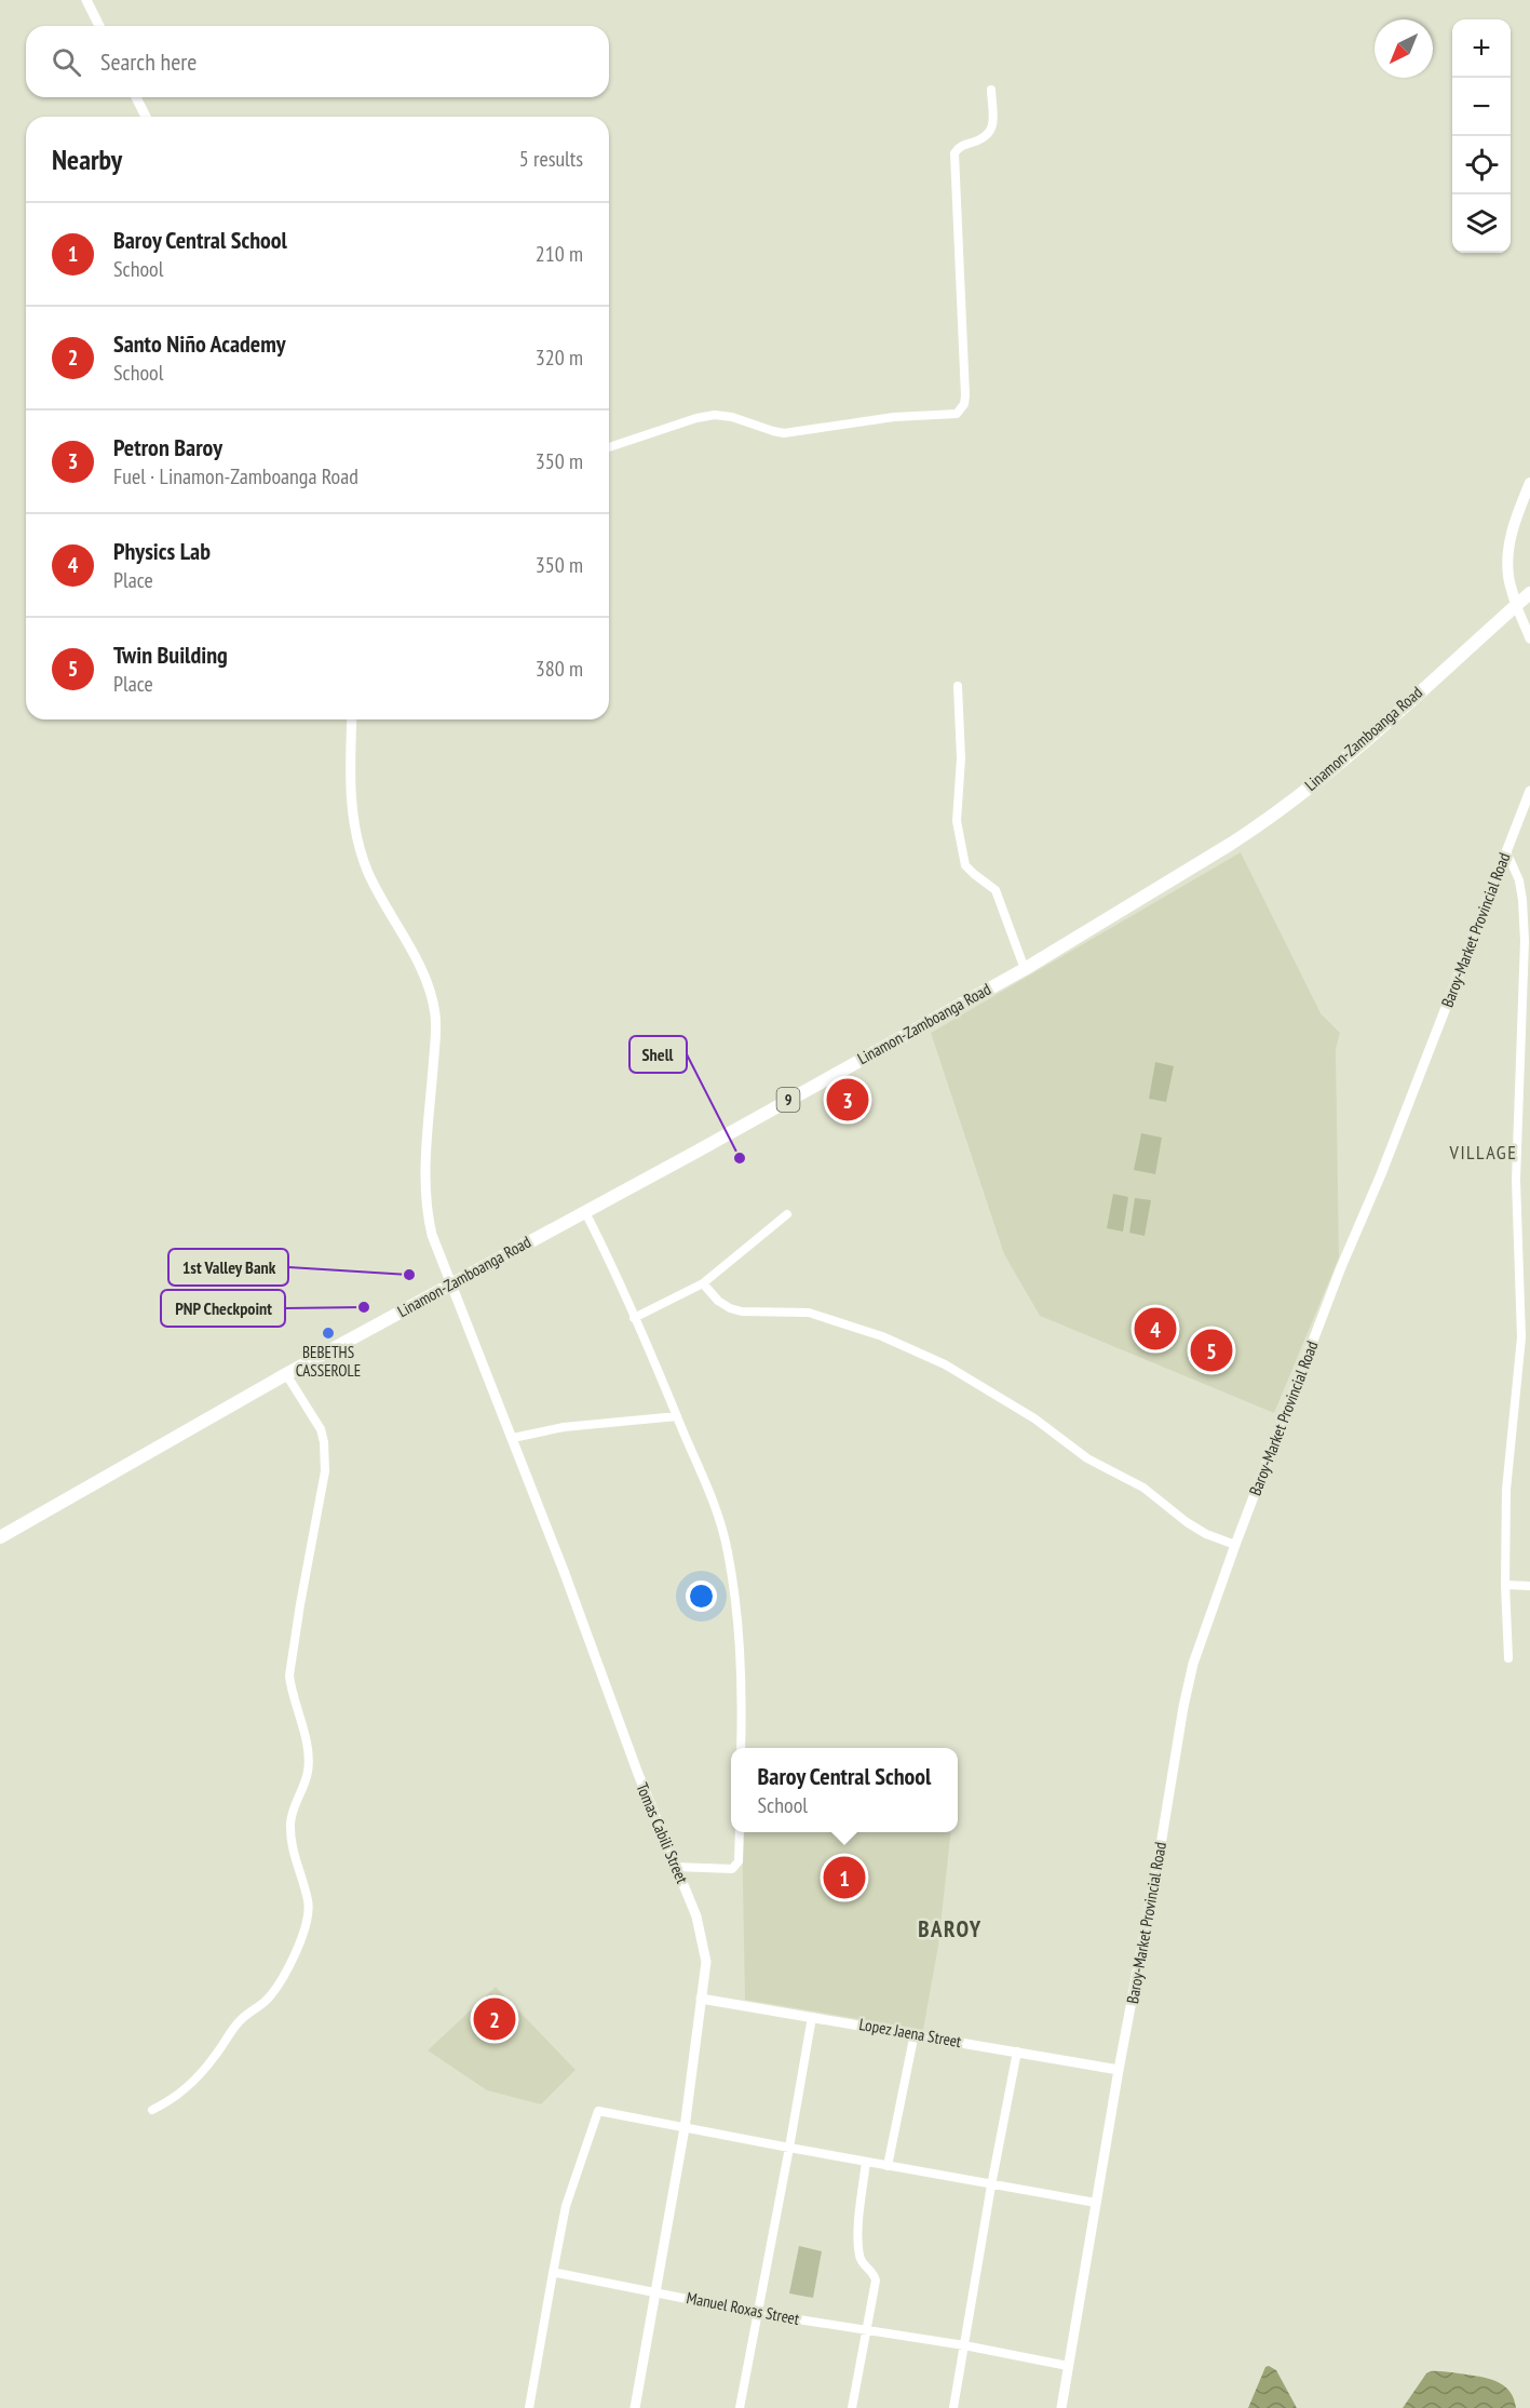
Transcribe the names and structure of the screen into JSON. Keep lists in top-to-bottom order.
{
  "streets": {
    "highway": ["Linamon-Zamboanga Road", "9"],
    "street": [
      "Baroy-Market Provincial Road",
      "Tomas Cabili Street",
      "Lopez Jaena Street",
      "Manuel Roxas Street"
    ]
  },
  "crossings": [
    ["Linamon-Zamboanga Road", "Tomas Cabili Street"],
    ["Baroy-Market Provincial Road", "Lopez Jaena Street"],
    ["Baroy-Market Provincial Road", "Manuel Roxas Street"],
    ["Tomas Cabili Street", "Lopez Jaena Street"],
    ["Tomas Cabili Street", "Manuel Roxas Street"]
  ],
  "districts": ["VILLAGE", "BAROY"],
  "places": [
    "Shell",
    "1st Valley Bank",
    "PNP Checkpoint",
    "BEBETHS CASSEROLE"
  ],
  "north": "bottom left",
  "page": {
    "map_buttons": ["+", "−"],
    "search": "Search here",
    "heading": ["Nearby", "5 results"],
    "list": [
      {
        "mark": "1",
        "name": "Baroy Central School",
        "note": "School",
        "value": "210 m"
      },
      {
        "mark": "2",
        "name": "Santo Niño Academy",
        "note": "School",
        "value": "320 m"
      },
      {
        "mark": "3",
        "name": "Petron Baroy",
        "note": "Fuel · Linamon-Zamboanga Road",
        "value": "350 m"
      },
      {
        "mark": "4",
        "name": "Physics Lab",
        "note": "Place",
        "value": "350 m"
      },
      {
        "mark": "5",
        "name": "Twin Building",
        "note": "Place",
        "value": "380 m"
      }
    ],
    "pins": [
      "3",
      "4",
      "5",
      "1",
      "2"
    ],
    "popup": ["Baroy Central School", "School"]
  }
}
